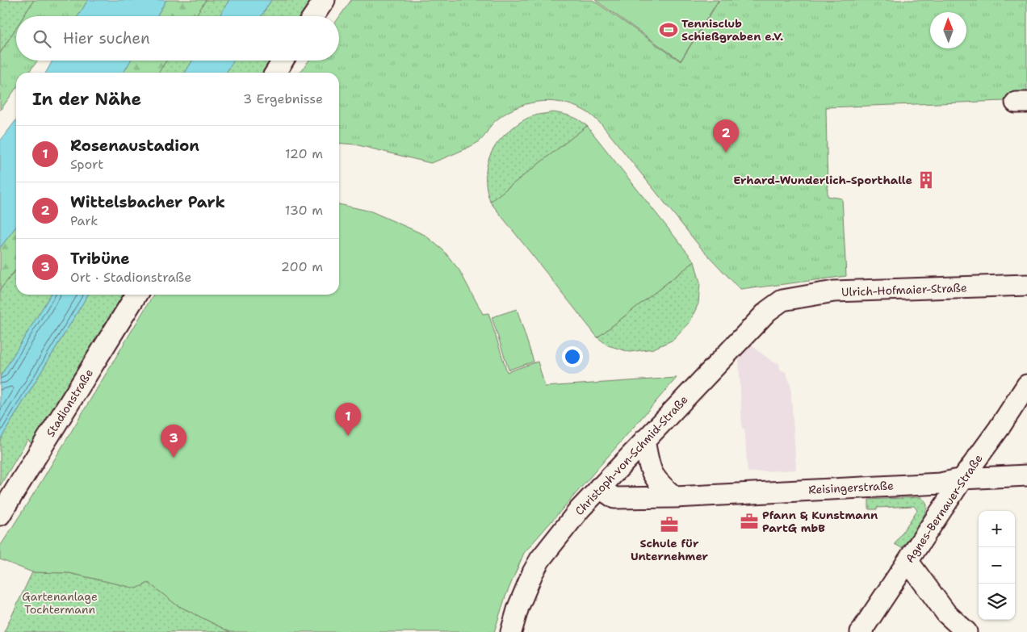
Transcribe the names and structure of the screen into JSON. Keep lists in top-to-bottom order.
{
  "streets": {
    "street": [
      "Ulrich-Hofmaier-Straße",
      "Stadionstraße",
      "Christoph-von-Schmid-Straße",
      "Reisingerstraße",
      "Agnes-Bernauer-Straße"
    ]
  },
  "crossings": [
    ["Ulrich-Hofmaier-Straße", "Christoph-von-Schmid-Straße"],
    ["Christoph-von-Schmid-Straße", "Reisingerstraße"],
    ["Reisingerstraße", "Agnes-Bernauer-Straße"]
  ],
  "parks": ["Gartenanlage Tochtermann"],
  "places": {
    "sports": ["Tennisclub Schießgraben e.V."],
    "building": ["Erhard-Wunderlich-Sporthalle"],
    "office": ["Pfann & Kunstmann PartG mbB", "Schule für Unternehmer"]
  },
  "north": "top",
  "page": {
    "search": "Hier suchen",
    "heading": ["In der Nähe", "3 Ergebnisse"],
    "pins": ["2", "1", "3"],
    "list": [
      {
        "mark": "1",
        "name": "Rosenaustadion",
        "note": "Sport",
        "value": "120 m"
      },
      {
        "mark": "2",
        "name": "Wittelsbacher Park",
        "note": "Park",
        "value": "130 m"
      },
      {
        "mark": "3",
        "name": "Tribüne",
        "note": "Ort · Stadionstraße",
        "value": "200 m"
      }
    ],
    "map_buttons": ["+", "−"]
  }
}
